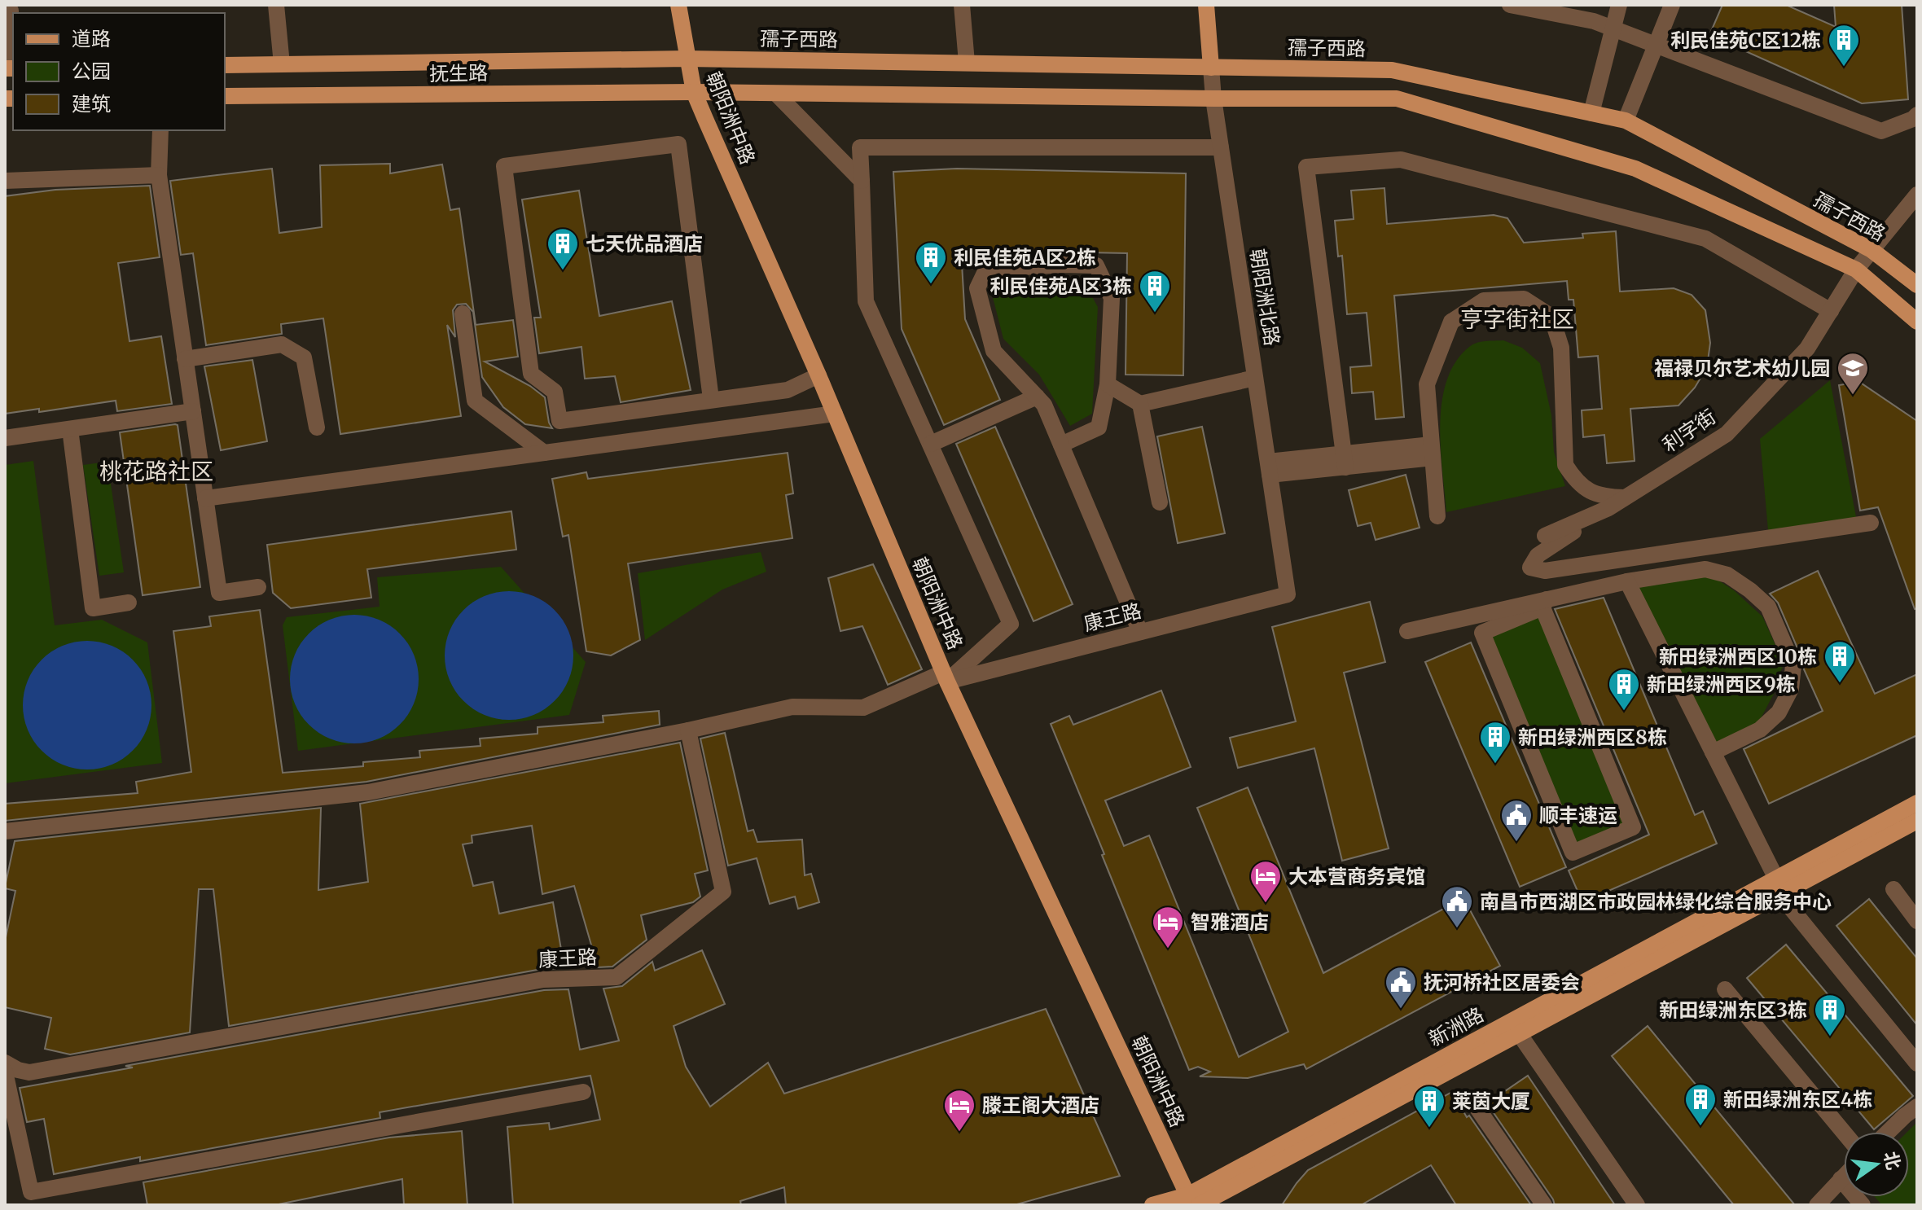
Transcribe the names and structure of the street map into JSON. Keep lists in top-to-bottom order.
{
  "streets": {
    "main road": [
      "孺子西路",
      "抚生路",
      "朝阳洲中路",
      "朝阳洲北路",
      "新洲路"
    ],
    "street": ["利字街", "康王路"]
  },
  "crossings": [
    ["孺子西路", "抚生路"],
    ["孺子西路", "朝阳洲中路"],
    ["孺子西路", "朝阳洲北路"],
    ["孺子西路", "利字街"],
    ["抚生路", "朝阳洲中路"],
    ["朝阳洲中路", "康王路"],
    ["朝阳洲中路", "新洲路"],
    ["朝阳洲北路", "康王路"]
  ],
  "districts": ["亨字街社区", "桃花路社区"],
  "places": {
    "building": [
      "利民佳苑C区12栋",
      "七天优品酒店",
      "利民佳苑A区2栋",
      "利民佳苑A区3栋",
      "新田绿洲西区10栋",
      "新田绿洲西区9栋",
      "新田绿洲西区8栋",
      "新田绿洲东区3栋",
      "新田绿洲东区4栋",
      "莱茵大厦"
    ],
    "school or university": ["福禄贝尔艺术幼儿园"],
    "public building": ["顺丰速运", "南昌市西湖区市政园林绿化综合服务中心", "抚河桥社区居委会"],
    "hotel": ["大本营商务宾馆", "智雅酒店", "滕王阁大酒店"]
  },
  "legend": ["道路", "公园", "建筑"],
  "north": "right"
}
